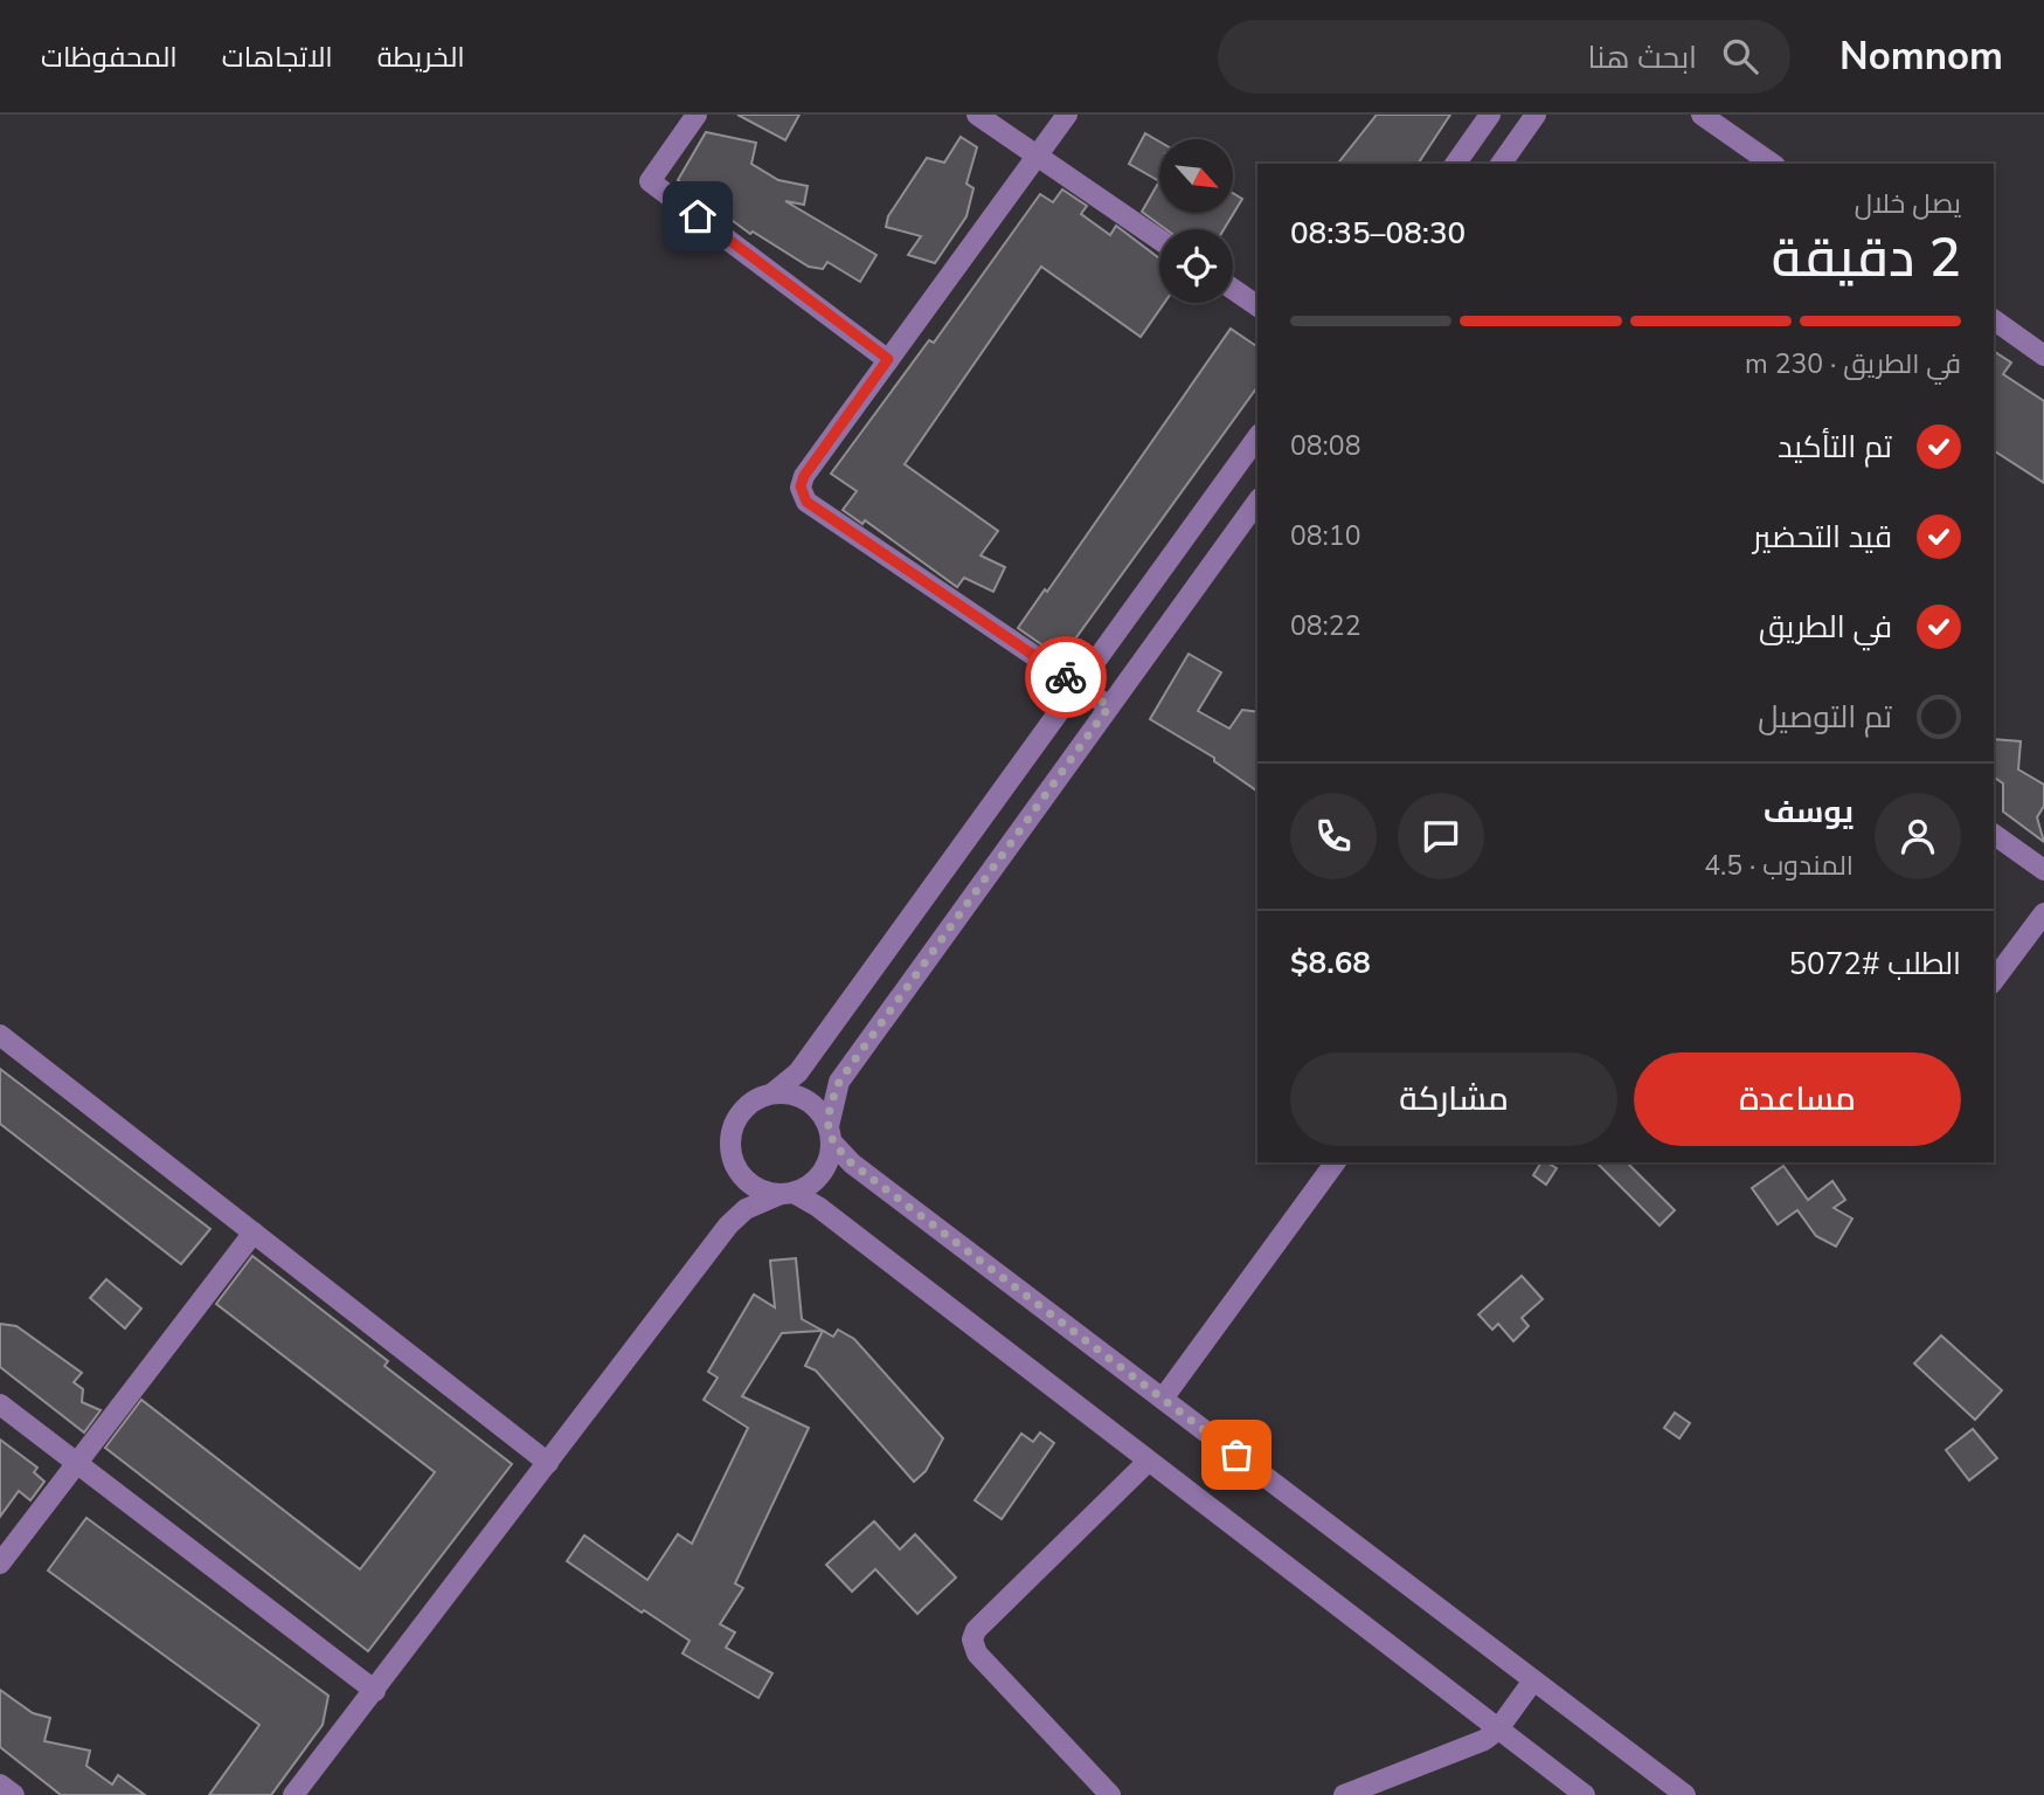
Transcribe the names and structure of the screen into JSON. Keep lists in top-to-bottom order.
{
  "north": "bottom right",
  "page": {
    "header": "Nomnom",
    "search": "ابحث هنا",
    "nav": ["الخريطة", "الاتجاهات", "المحفوظات"],
    "heading": ["2 دقيقة", "يصل خلال", "08:30–08:35"],
    "panel": [
      "يوسف",
      "المندوب · 4.5",
      "الطلب #5072",
      "$8.68"
    ],
    "bar": "في الطريق · 230 m",
    "list": [
      ["تم التأكيد", "08:08"],
      ["قيد التحضير", "08:10"],
      ["في الطريق", "08:22"],
      "تم التوصيل"
    ],
    "buttons": ["مساعدة", "مشاركة"]
  }
}
